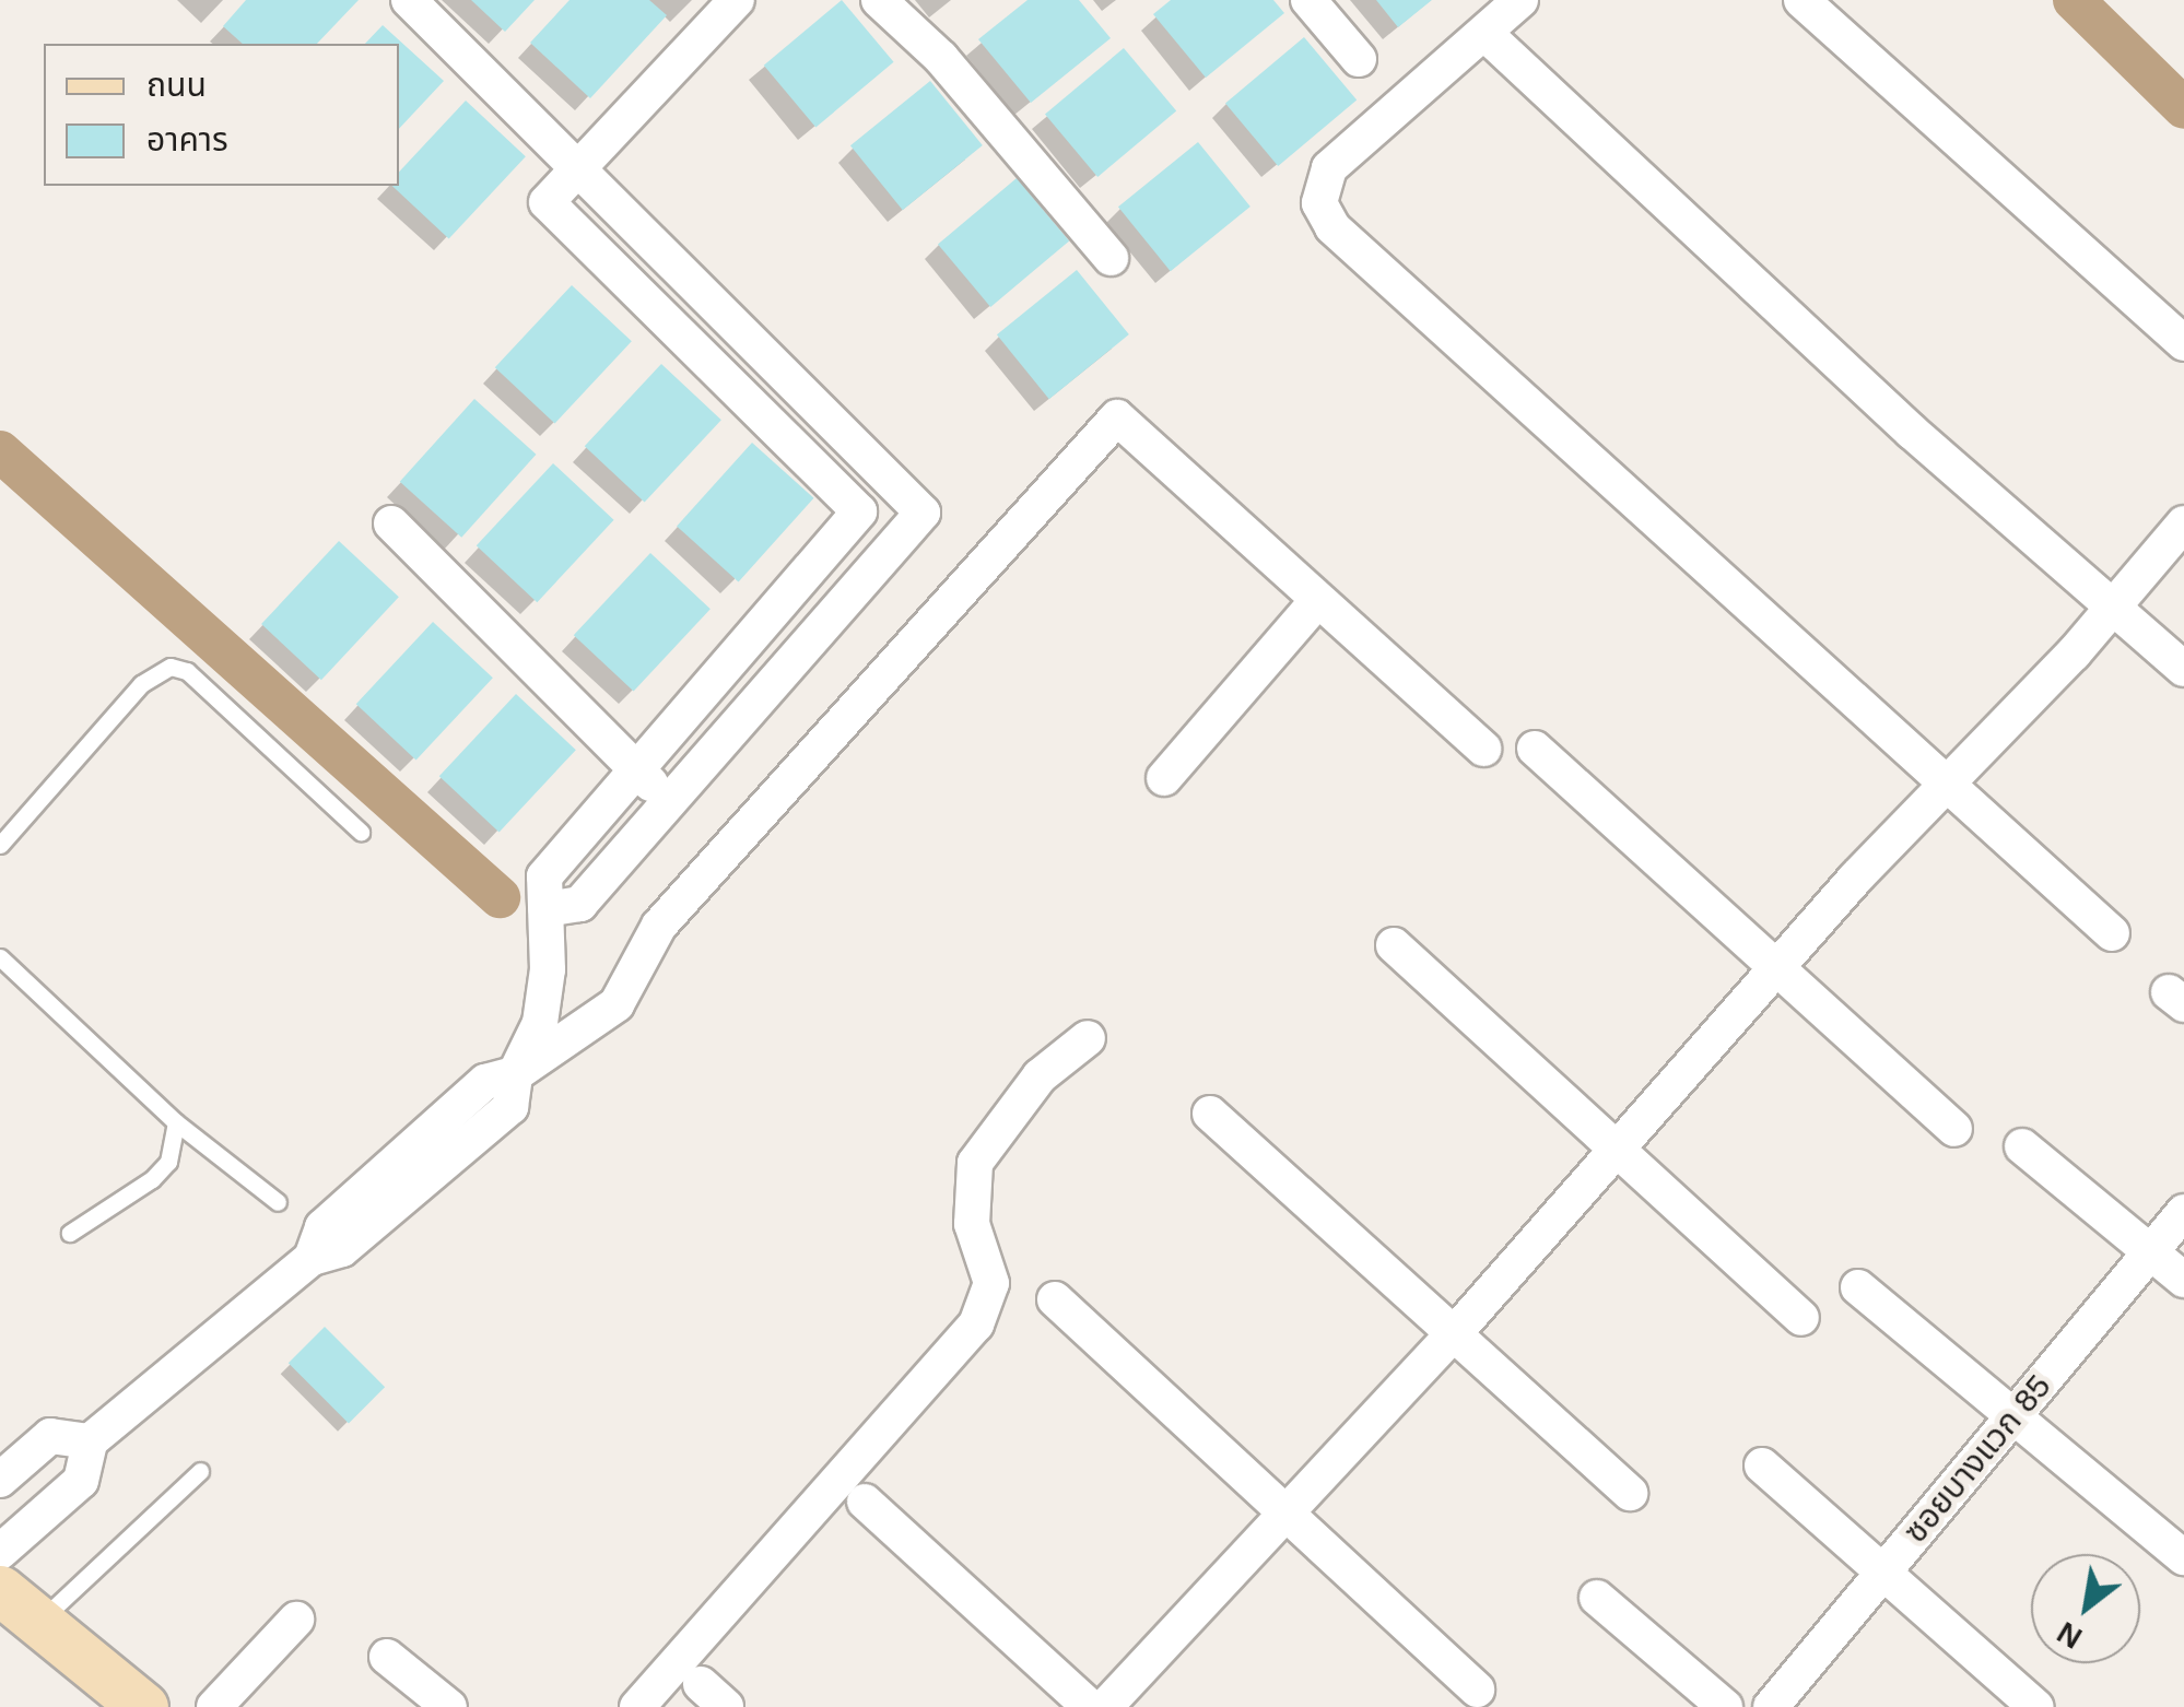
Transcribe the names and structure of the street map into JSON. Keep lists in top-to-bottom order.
{
  "streets": {
    "street": ["ซอยบางแวก 85"]
  },
  "legend": ["ถนน", "อาคาร"],
  "north": "bottom left"
}
